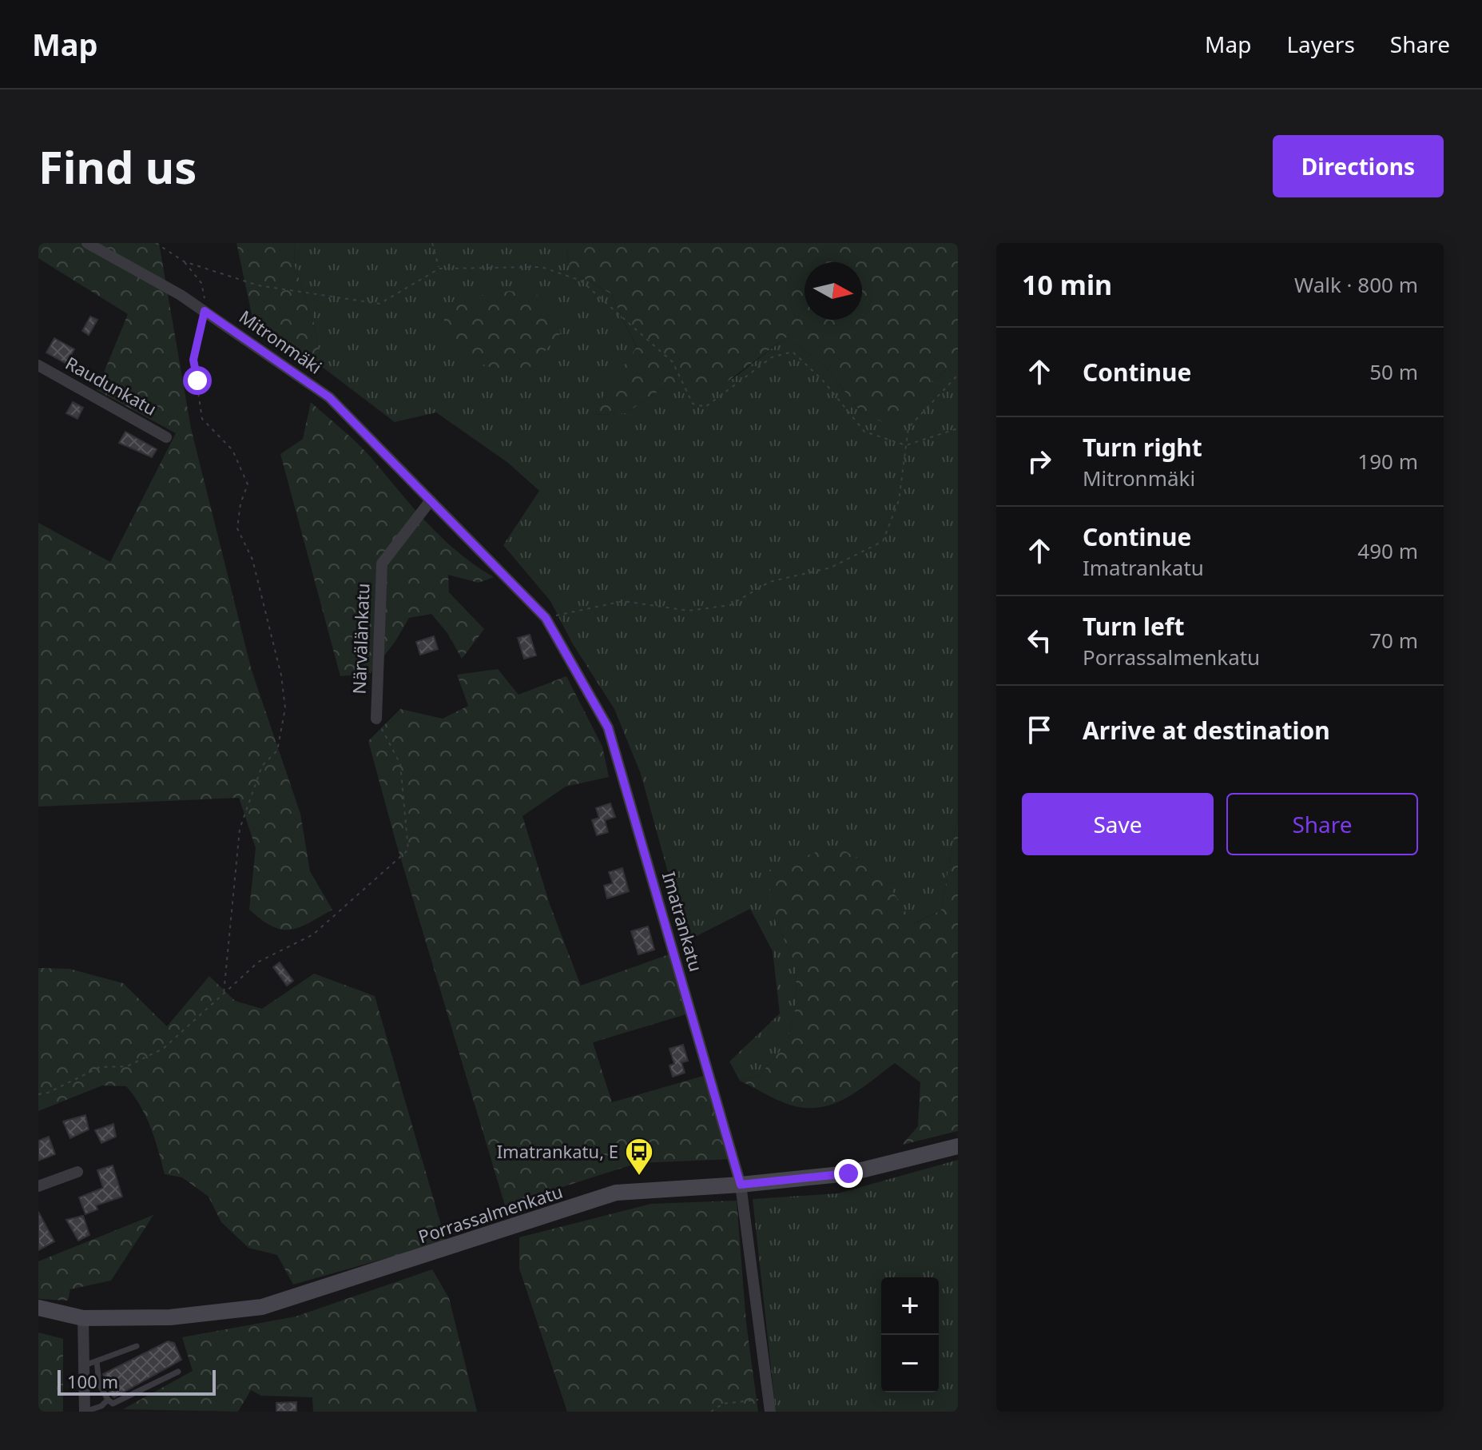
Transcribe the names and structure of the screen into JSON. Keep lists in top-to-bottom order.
{
  "streets": {
    "street": [
      "Mitronmäki",
      "Raudunkatu",
      "Närvälänkatu",
      "Imatrankatu",
      "Porrassalmenkatu"
    ]
  },
  "crossings": [
    ["Mitronmäki", "Närvälänkatu"],
    ["Mitronmäki", "Imatrankatu"],
    ["Närvälänkatu", "Imatrankatu"],
    ["Imatrankatu", "Porrassalmenkatu"]
  ],
  "places": {
    "bus stop": ["Imatrankatu, E"]
  },
  "scale_bar": "100 m",
  "north": "right",
  "page": {
    "header": "Map",
    "nav": ["Map", "Layers", "Share"],
    "buttons": [
      "Directions",
      ["Save", "Share"]
    ],
    "title": "Find us",
    "heading": ["10 min", "Walk · 800 m"],
    "list": [
      ["Continue", "50 m"],
      ["Turn right", "Mitronmäki", "190 m"],
      ["Continue", "Imatrankatu", "490 m"],
      ["Turn left", "Porrassalmenkatu", "70 m"],
      "Arrive at destination"
    ],
    "map_buttons": ["+", "−"],
    "scale": "100 m"
  }
}
